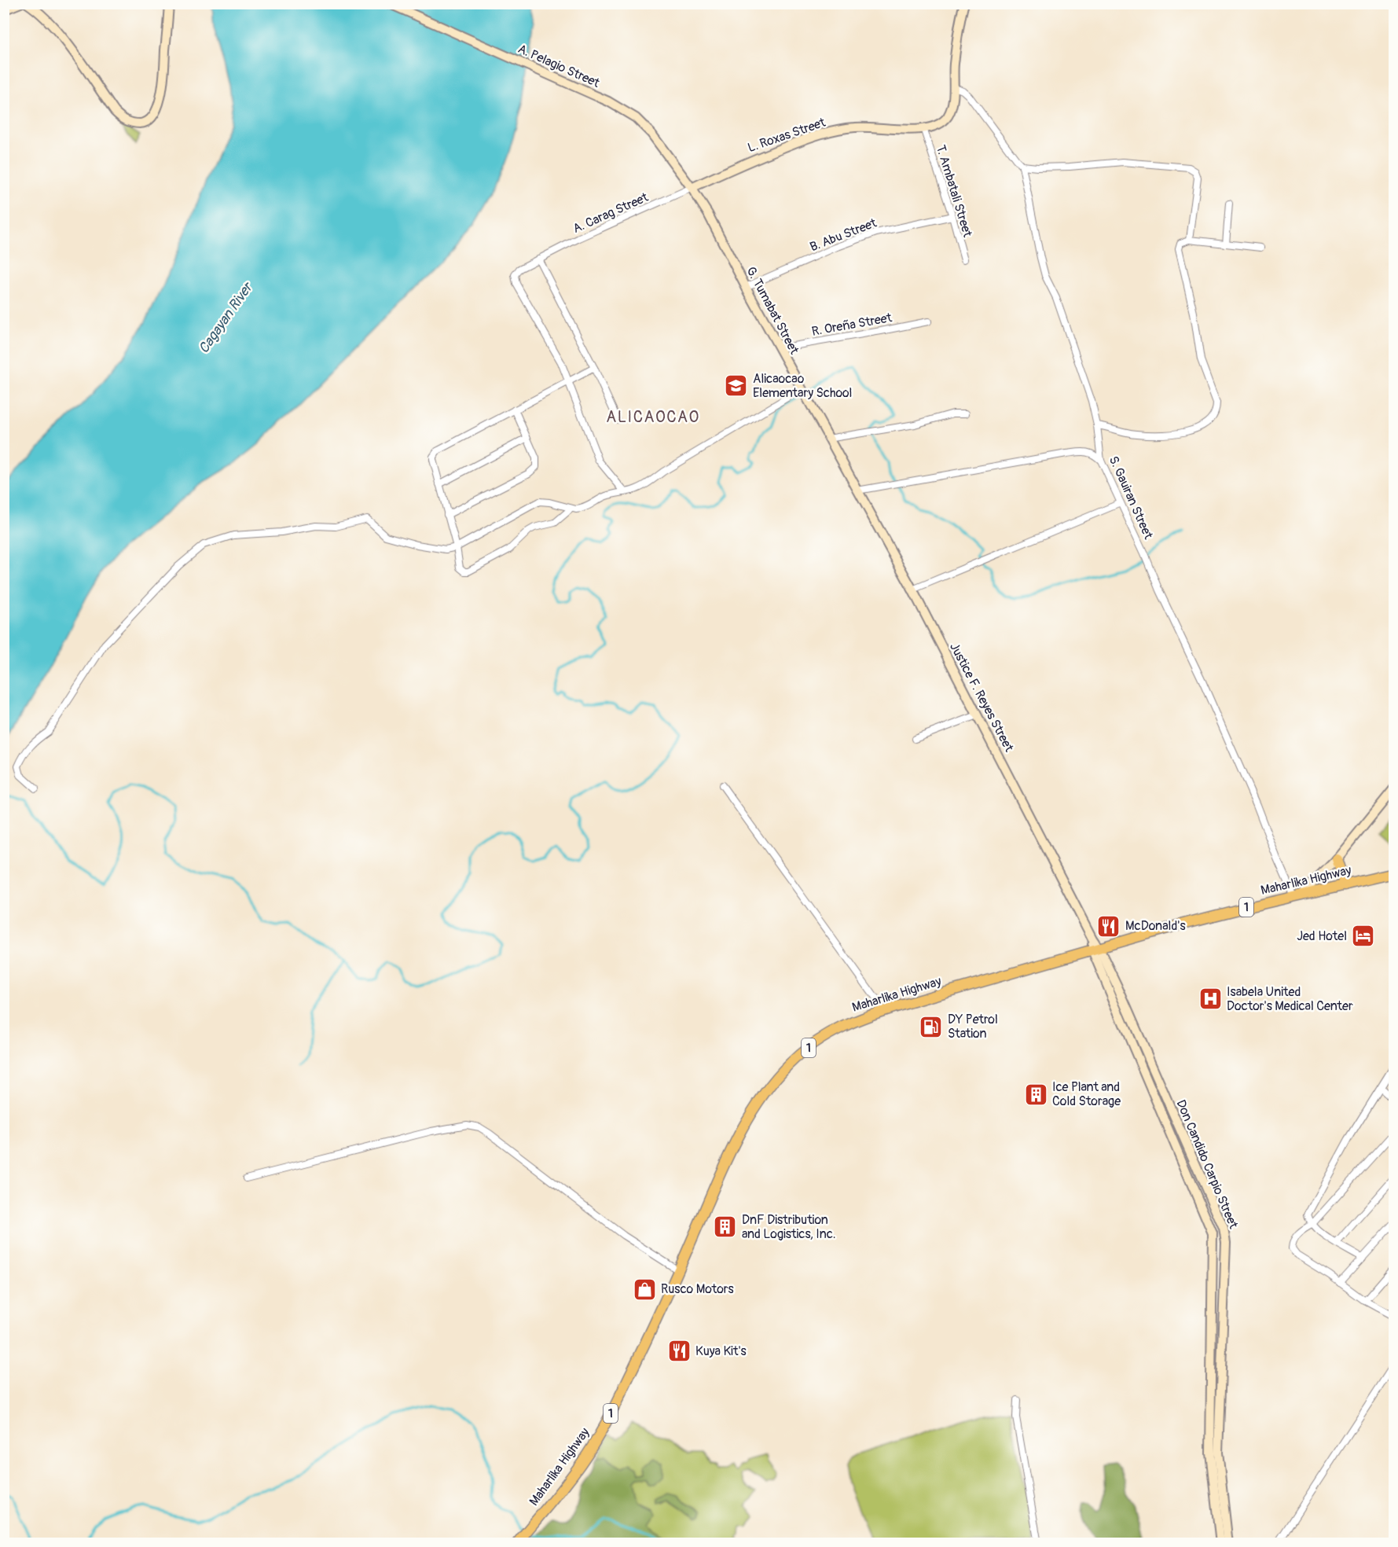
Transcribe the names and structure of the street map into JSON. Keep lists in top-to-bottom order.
{
  "streets": {
    "main road": [
      "A. Pelagio Street",
      "L. Roxas Street",
      "G. Tumabat Street",
      "Justice F. Reyes Street",
      "Maharlika Highway",
      "1",
      "Don Candido Carpio Street"
    ],
    "street": [
      "T. Ambatali Street",
      "A. Carag Street",
      "B. Abu Street",
      "R. Oreña Street",
      "S. Gauiran Street"
    ]
  },
  "crossings": [
    ["A. Pelagio Street", "L. Roxas Street"],
    ["A. Pelagio Street", "A. Carag Street"],
    ["A. Pelagio Street", "G. Tumabat Street"],
    ["L. Roxas Street", "T. Ambatali Street"],
    ["L. Roxas Street", "A. Carag Street"],
    ["L. Roxas Street", "G. Tumabat Street"],
    ["T. Ambatali Street", "B. Abu Street"],
    ["A. Carag Street", "G. Tumabat Street"],
    ["B. Abu Street", "G. Tumabat Street"],
    ["G. Tumabat Street", "R. Oreña Street"],
    ["G. Tumabat Street", "Justice F. Reyes Street"],
    ["S. Gauiran Street", "Maharlika Highway"],
    ["Justice F. Reyes Street", "Maharlika Highway"],
    ["Justice F. Reyes Street", "Don Candido Carpio Street"],
    ["Maharlika Highway", "Don Candido Carpio Street"]
  ],
  "districts": ["ALICAOCAO"],
  "water": ["Cagayan River"],
  "places": {
    "school or university": ["Alicaocao Elementary School"],
    "restaurant": ["McDonald's", "Kuya Kit's"],
    "hotel": ["Jed Hotel"],
    "hospital": ["Isabela United Doctor's Medical Center"],
    "fuel station": ["DY Petrol Station"],
    "building": ["Ice Plant and Cold Storage", "DnF Distribution and Logistics, Inc."],
    "shop": ["Rusco Motors"]
  }
}
